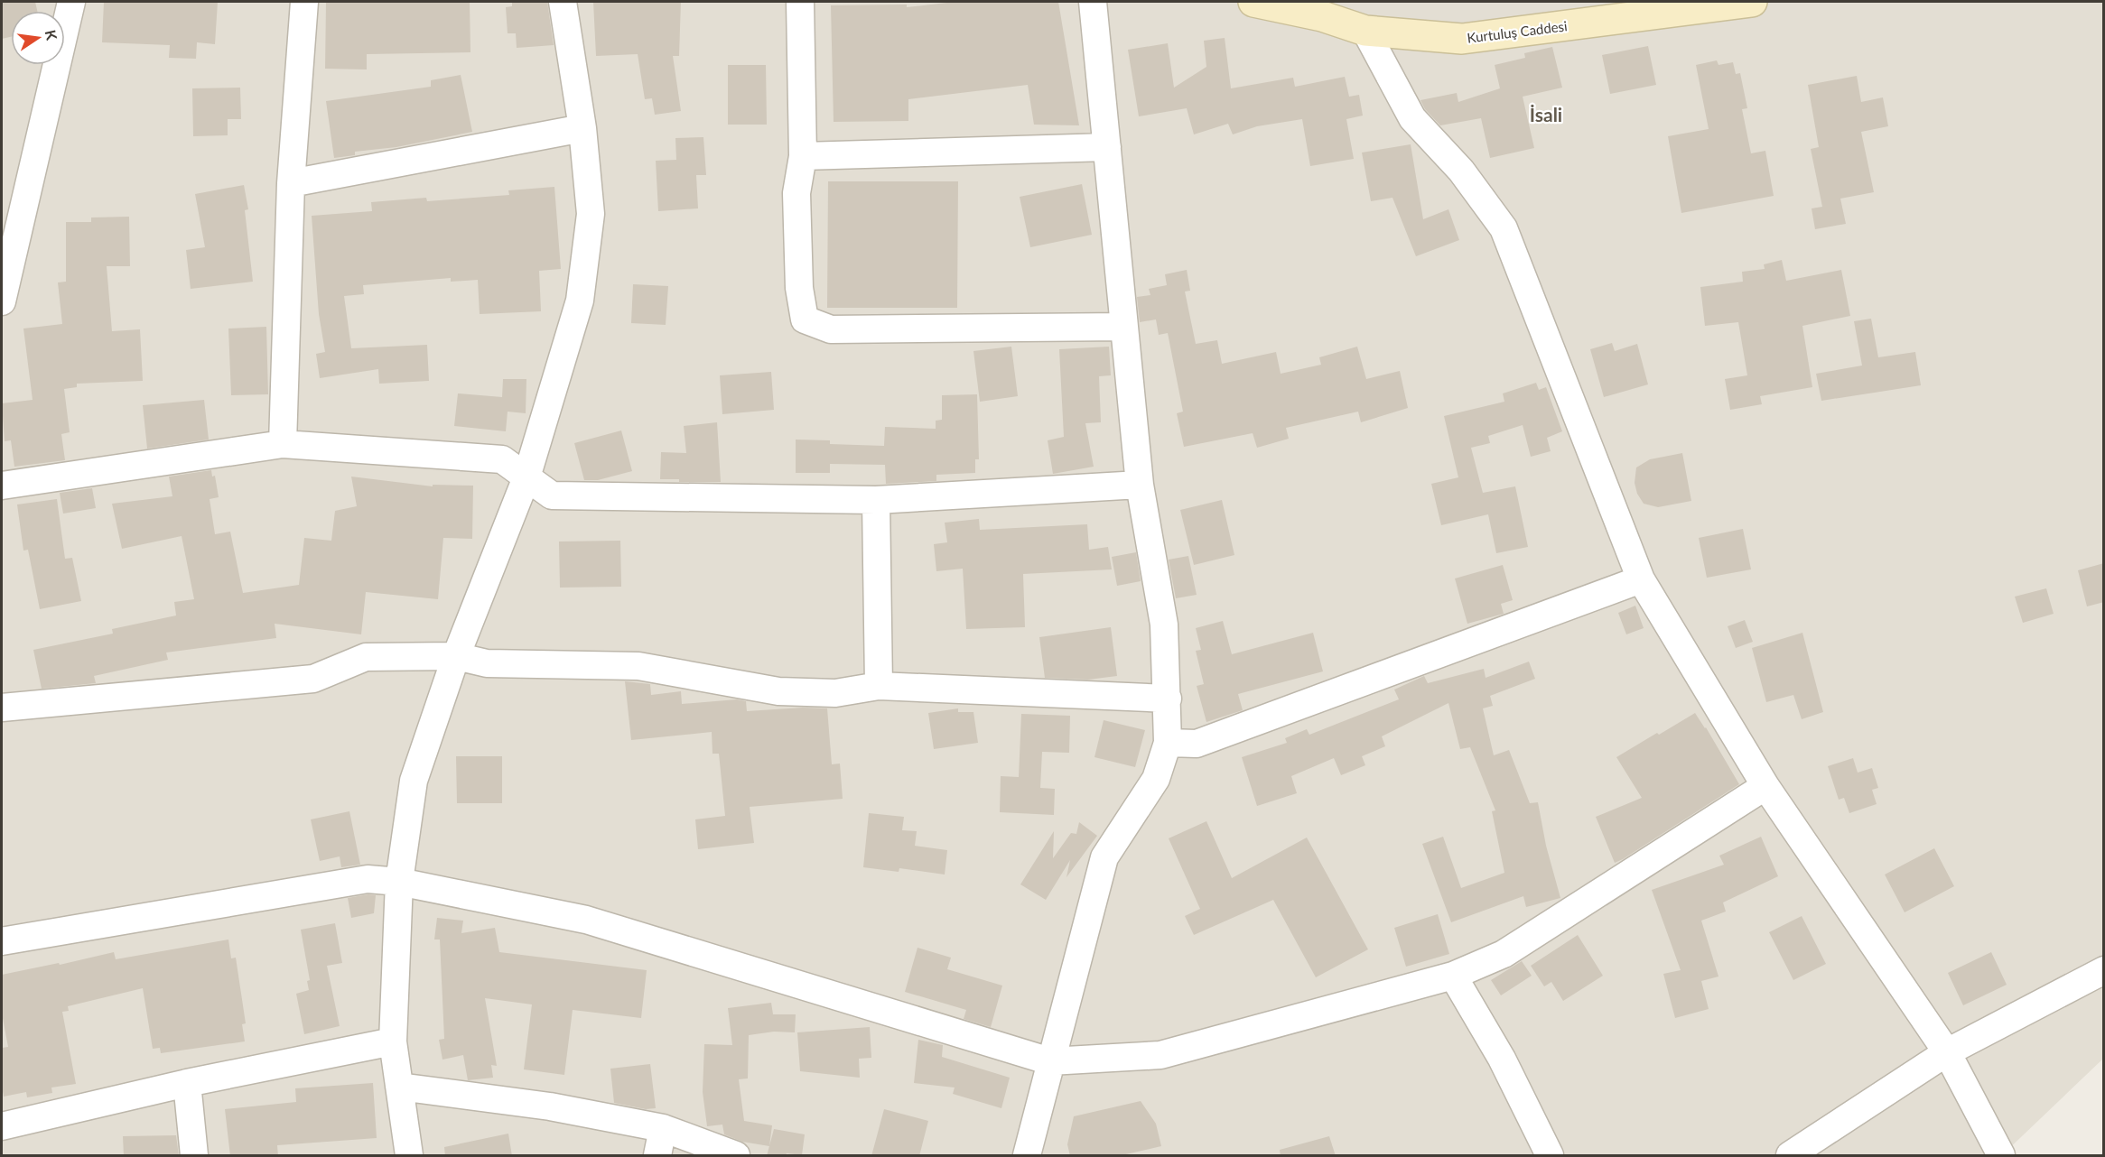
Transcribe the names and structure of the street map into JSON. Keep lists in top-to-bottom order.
{
  "streets": {
    "main road": ["Kurtuluş Caddesi"]
  },
  "districts": ["İsali"],
  "north": "right"
}
